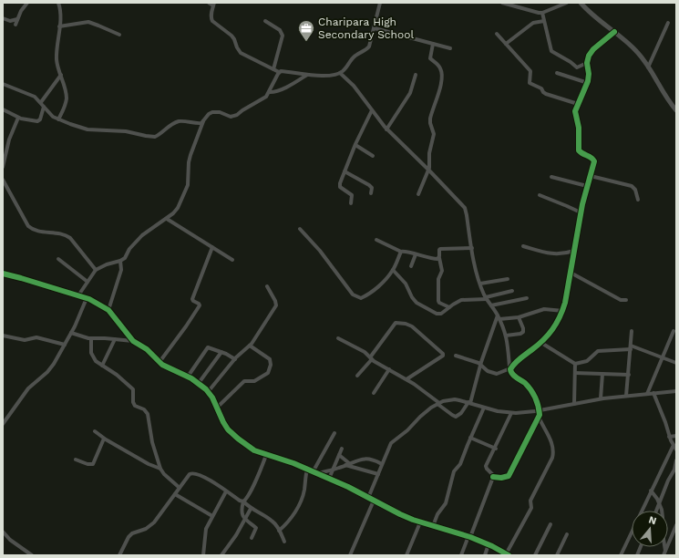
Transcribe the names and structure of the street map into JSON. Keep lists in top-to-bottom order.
{
  "places": {
    "office": ["Charipara High Secondary School"]
  },
  "north": "top"
}
